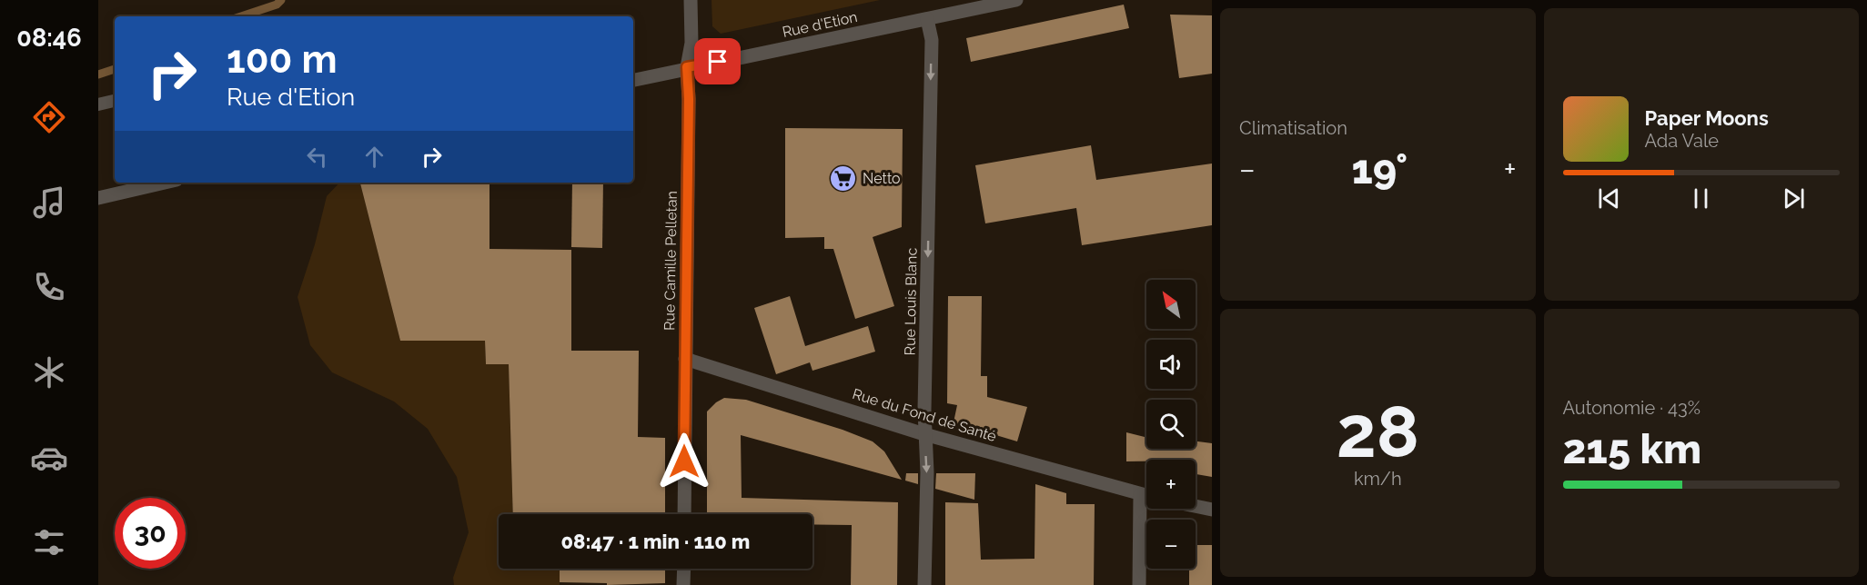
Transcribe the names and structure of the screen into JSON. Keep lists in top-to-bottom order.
{
  "streets": {
    "street": [
      "Rue d'Etion",
      "Rue Camille Pelletan",
      "Rue Louis Blanc",
      "Rue du Fond de Santé"
    ]
  },
  "crossings": [
    ["Rue d'Etion", "Rue Camille Pelletan"],
    ["Rue d'Etion", "Rue Louis Blanc"],
    ["Rue Camille Pelletan", "Rue du Fond de Santé"],
    ["Rue Louis Blanc", "Rue du Fond de Santé"]
  ],
  "one_way": ["Rue Louis Blanc"],
  "places": {
    "supermarket": ["Netto"]
  },
  "north": "top left",
  "page": {
    "tabs": "08:46",
    "tile": [
      "Climatisation",
      ["28", "km/h"],
      ["Autonomie · 43%", "215 km"]
    ],
    "turn": ["100 m", "Rue d'Etion"],
    "song": ["Paper Moons", "Ada Vale"],
    "heat": ["−", "19°", "+"],
    "map_buttons": ["+", "−"],
    "limit": "30",
    "trip": "08:47 · 1 min · 110 m"
  }
}
